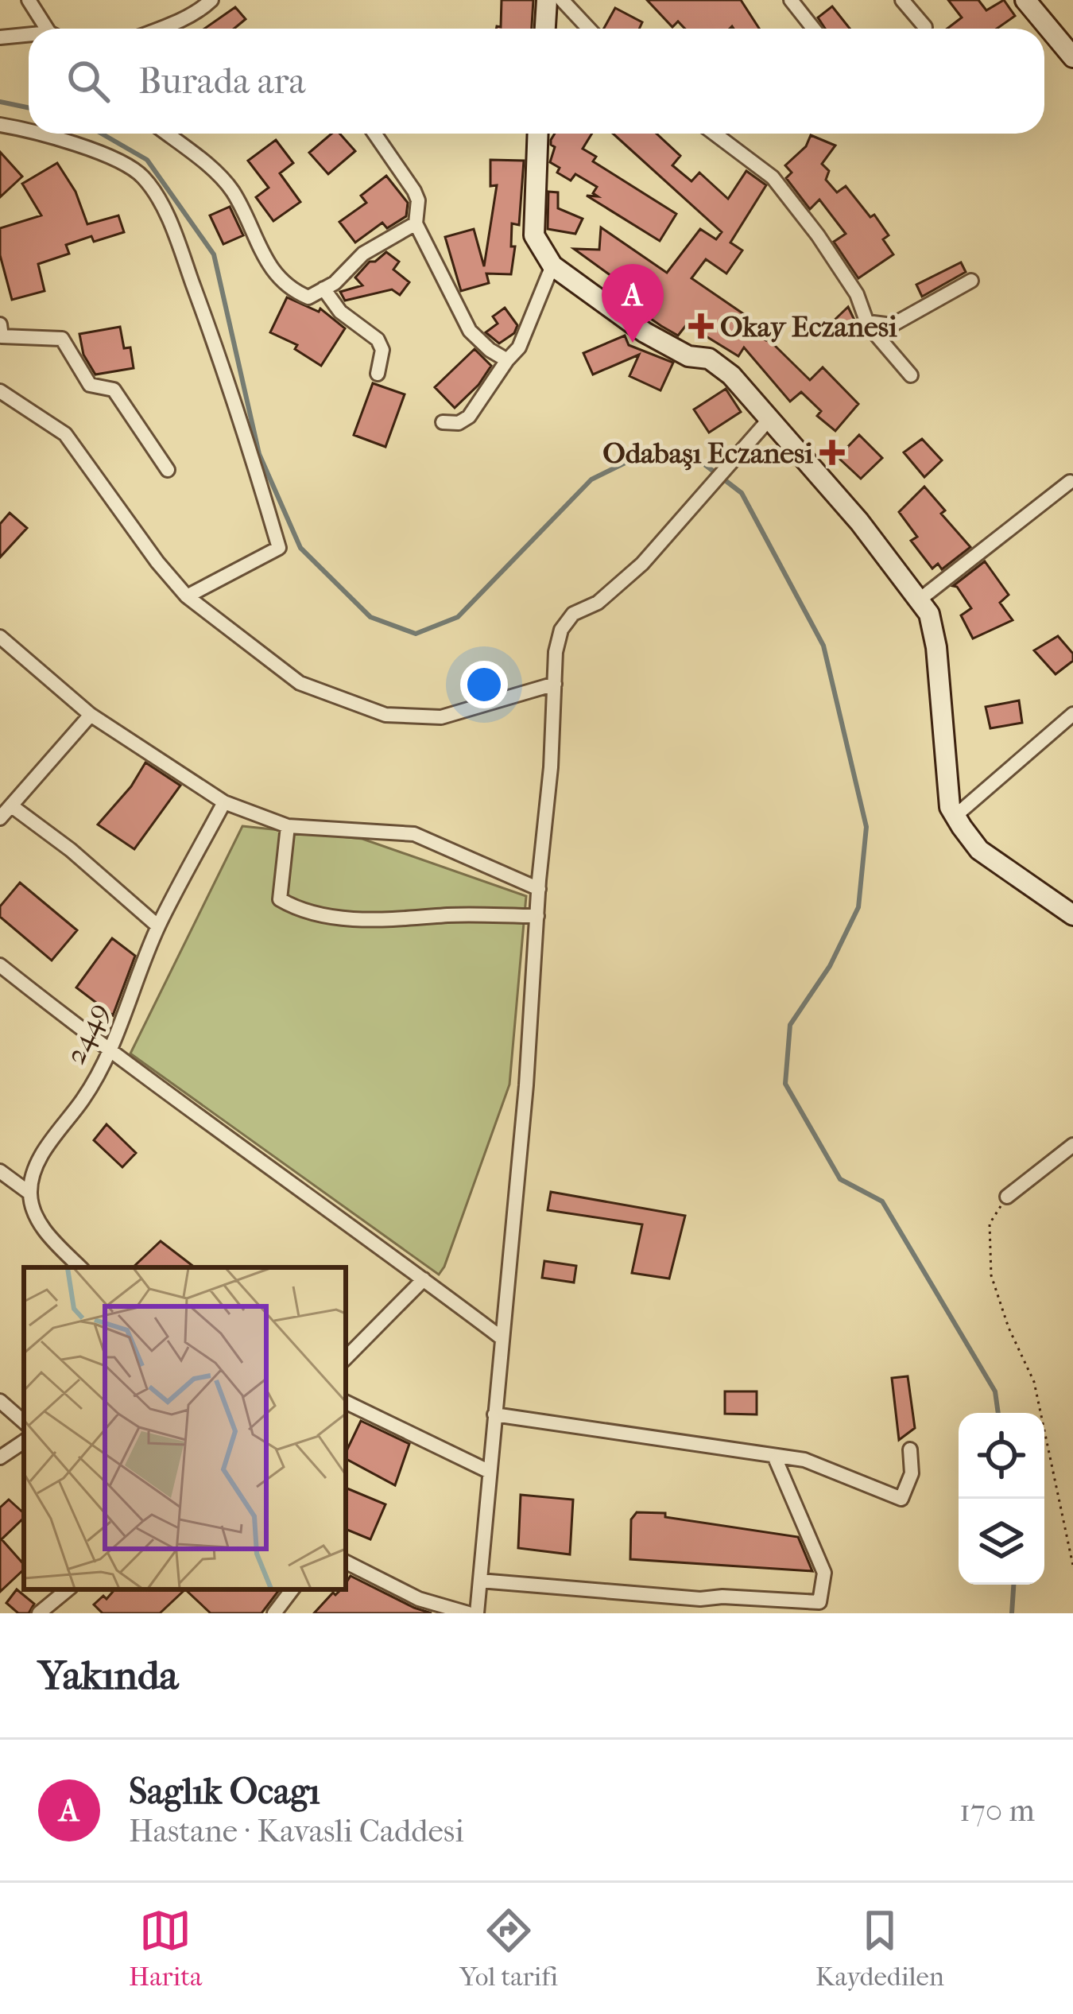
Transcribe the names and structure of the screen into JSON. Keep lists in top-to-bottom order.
{
  "streets": {
    "street": ["2449"]
  },
  "places": {
    "health": ["Okay Eczanesi", "Odabaşı Eczanesi"]
  },
  "page": {
    "search": "Burada ara",
    "pins": "A",
    "heading": "Yakında",
    "list": [
      {
        "mark": "A",
        "name": "Saglık Ocagı",
        "note": "Hastane · Kavasli Caddesi",
        "value": "170 m"
      }
    ],
    "nav": ["Harita", "Yol tarifi", "Kaydedilen"]
  }
}
